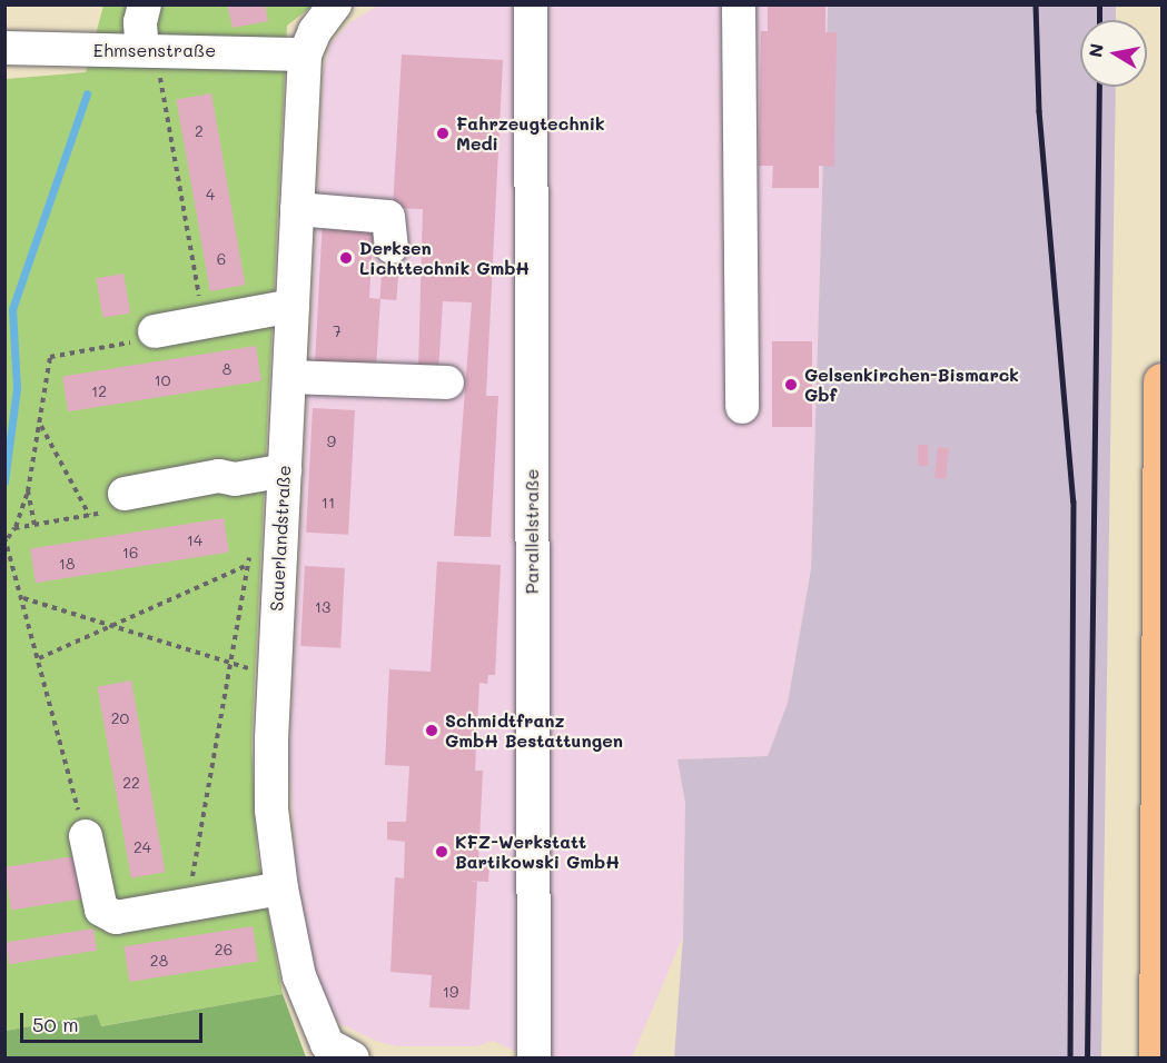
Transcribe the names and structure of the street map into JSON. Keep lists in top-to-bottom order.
{
  "streets": {
    "street": ["Ehmsenstraße", "Parallelstraße", "Sauerlandstraße"]
  },
  "crossings": [
    ["Ehmsenstraße", "Sauerlandstraße"]
  ],
  "places": [
    "Fahrzeugtechnik Medi",
    "Derksen Lichttechnik GmbH",
    "Gelsenkirchen-Bismarck Gbf",
    "Schmidtfranz GmbH Bestattungen",
    "KFZ-Werkstatt Bartikowski GmbH"
  ],
  "house_numbers": [
    "2",
    "4",
    "6",
    "7",
    "8",
    "10",
    "12",
    "9",
    "11",
    "14",
    "16",
    "18",
    "13",
    "20",
    "22",
    "24",
    "26",
    "28",
    "19"
  ],
  "scale_bar": "50 m",
  "north": "left"
}
